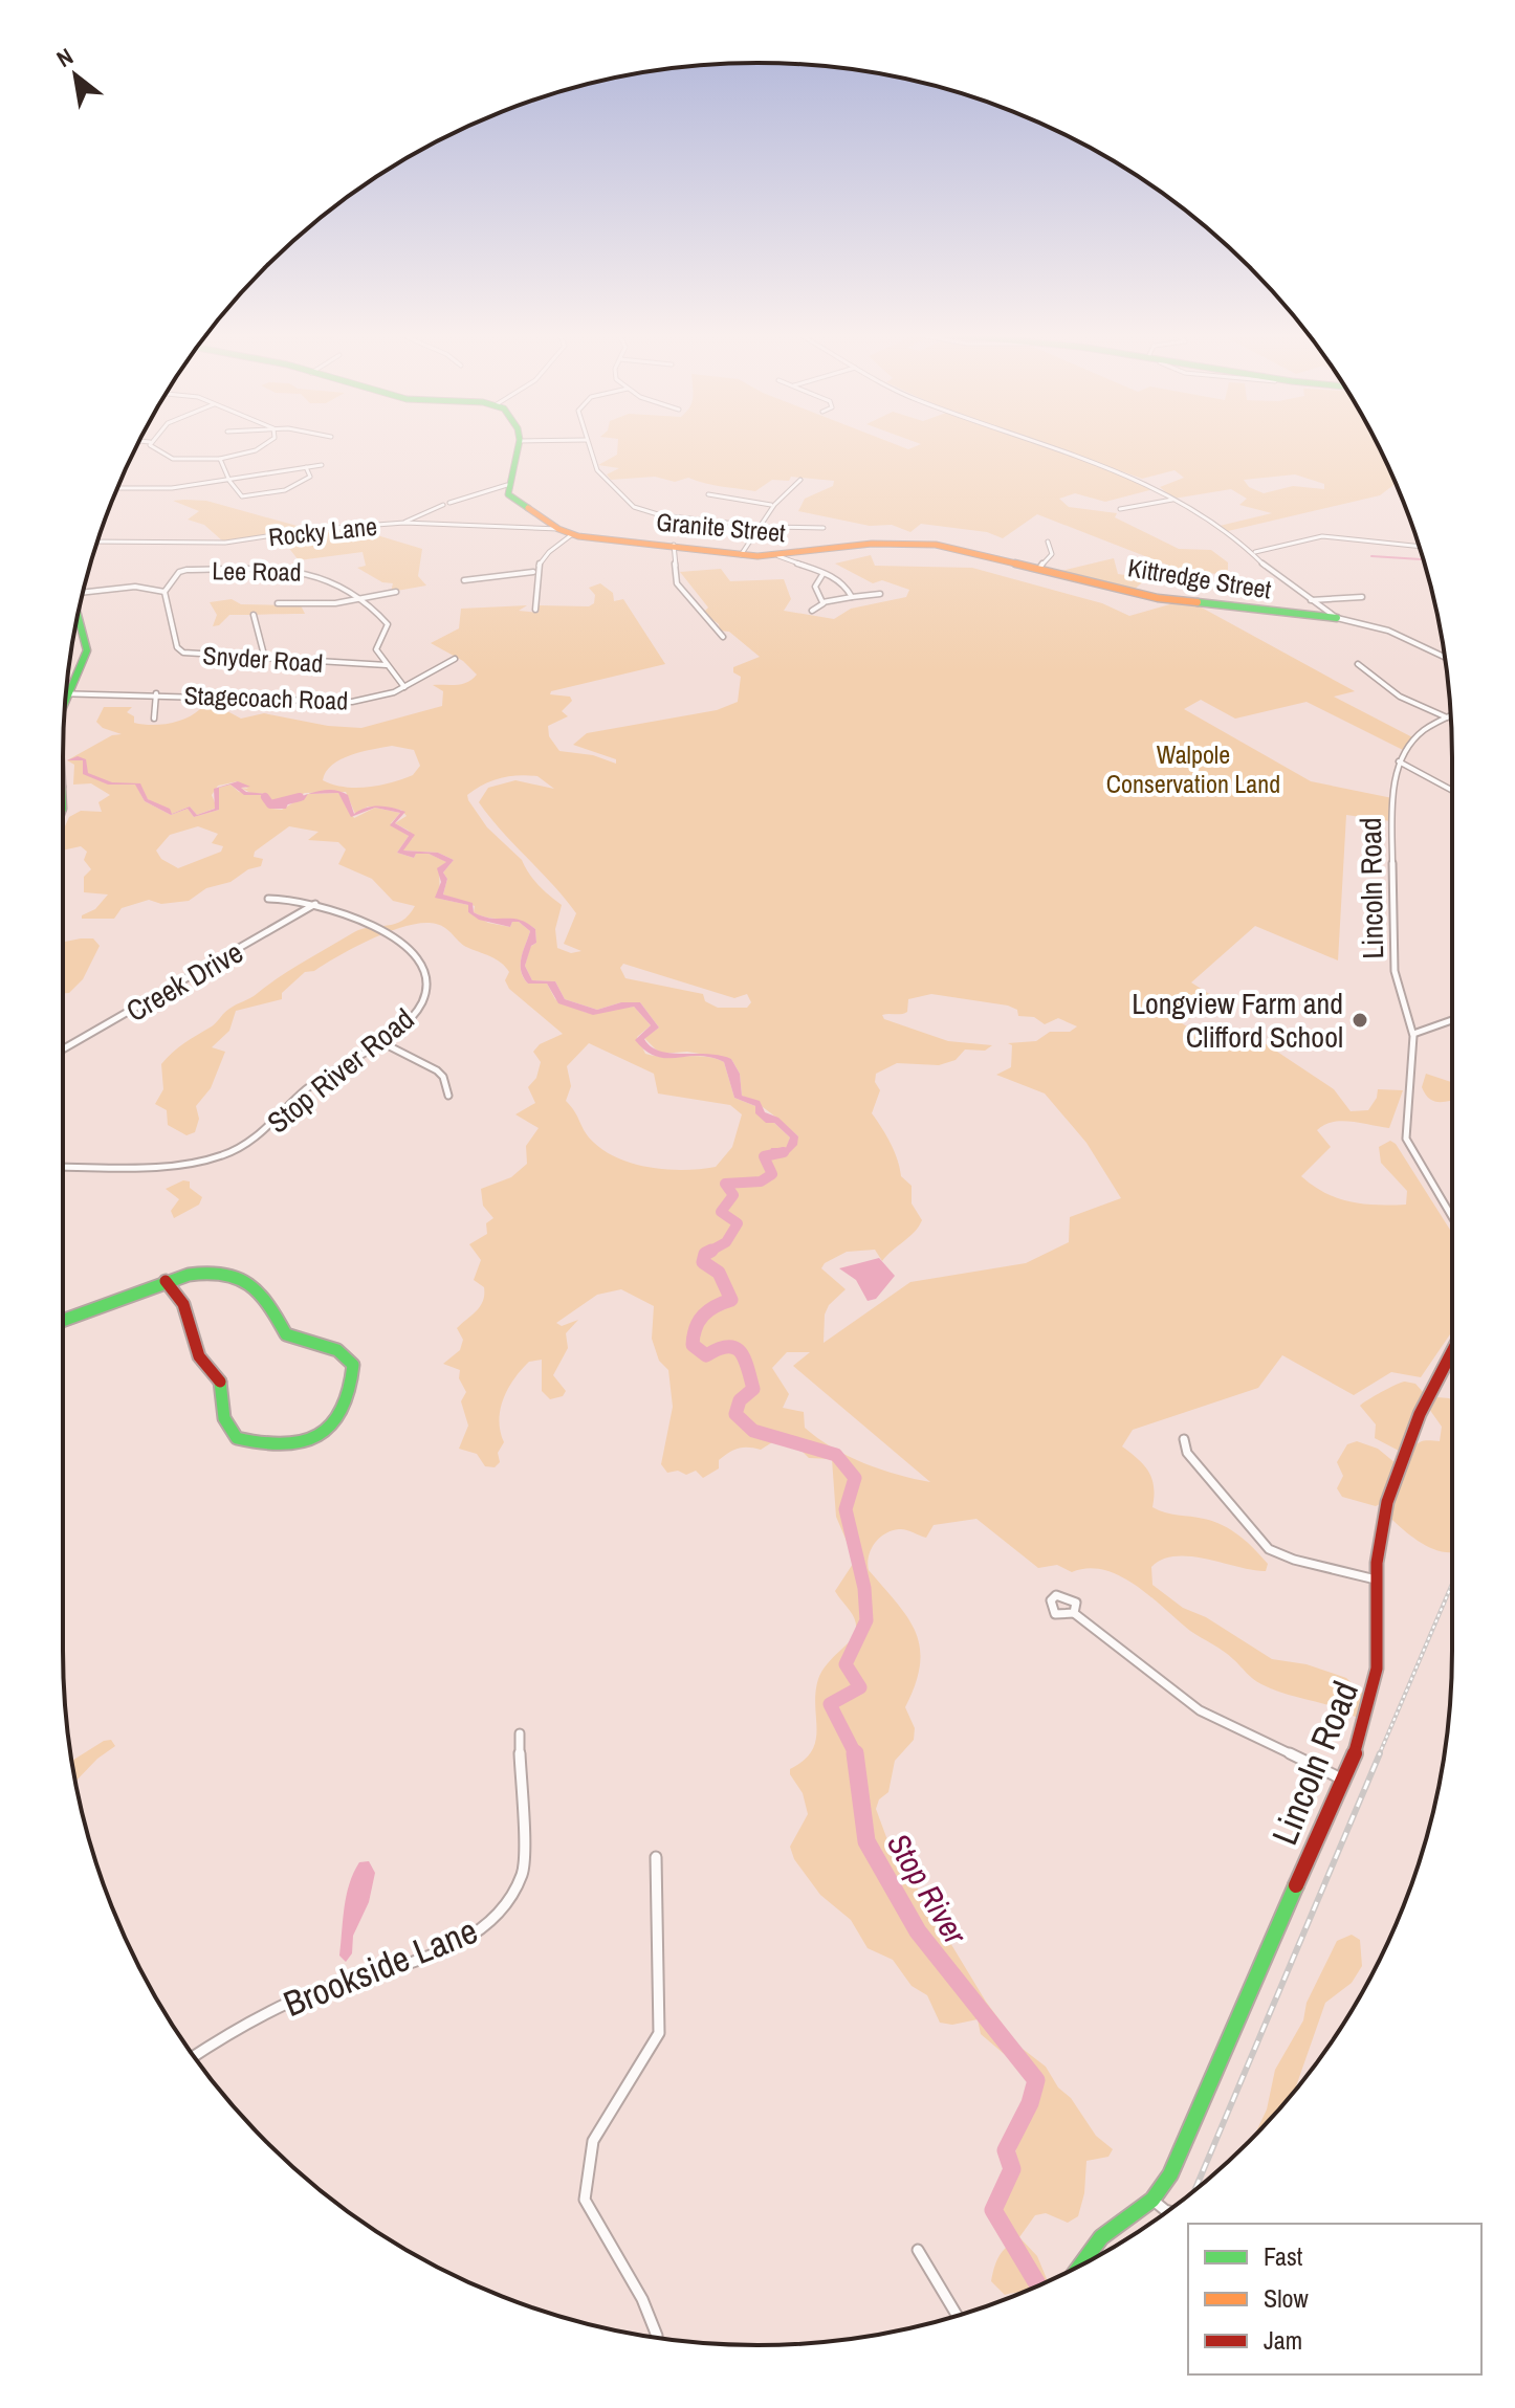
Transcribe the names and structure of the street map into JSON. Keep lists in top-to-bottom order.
{
  "streets": {
    "street": [
      "Granite Street",
      "Rocky Lane",
      "Lee Road",
      "Kittredge Street",
      "Snyder Road",
      "Stagecoach Road",
      "Lincoln Road",
      "Creek Drive",
      "Stop River Road",
      "Brookside Lane"
    ]
  },
  "crossings": [
    ["Granite Street", "Rocky Lane"],
    ["Granite Street", "Kittredge Street"],
    ["Lee Road", "Snyder Road"],
    ["Creek Drive", "Stop River Road"]
  ],
  "water": ["Stop River"],
  "parks": ["Walpole Conservation Land"],
  "places": ["Longview Farm and Clifford School"],
  "legend": ["Fast", "Slow", "Jam"],
  "north": "top left"
}
